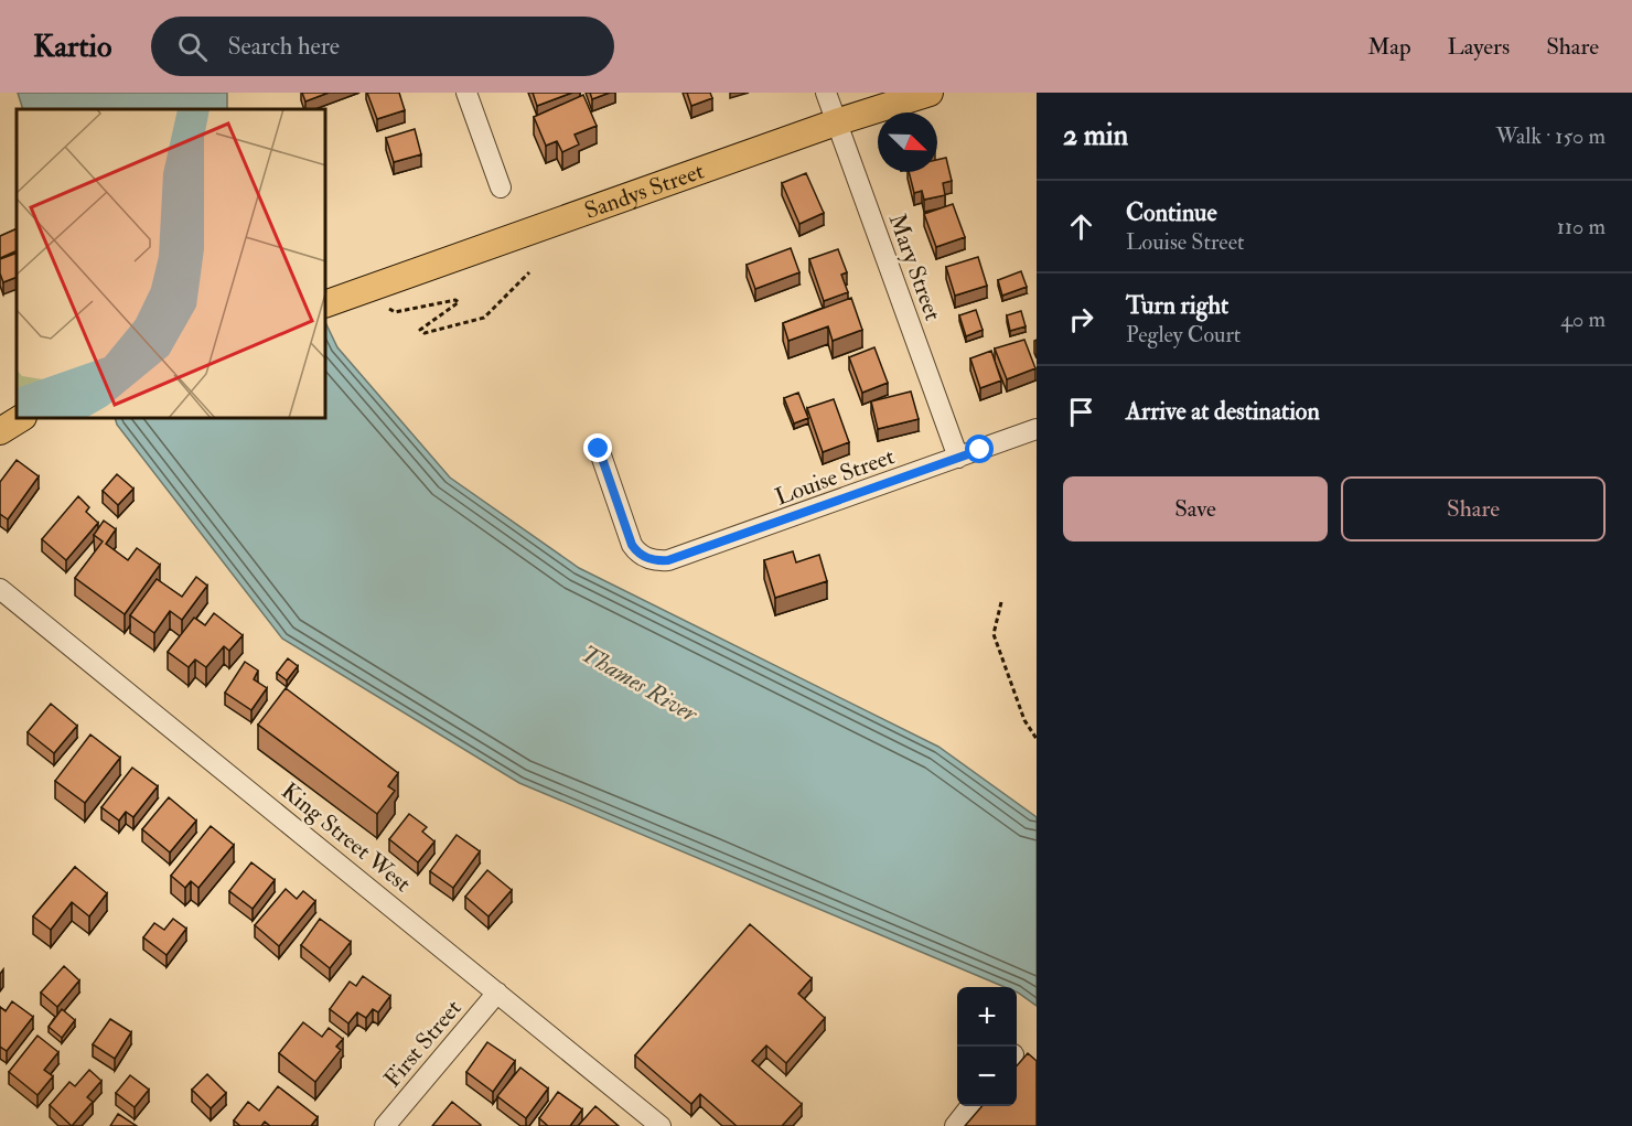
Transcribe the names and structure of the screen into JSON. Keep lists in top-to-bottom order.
{
  "streets": {
    "main road": ["Sandys Street"],
    "street": [
      "Mary Street",
      "Louise Street",
      "King Street West",
      "First Street"
    ]
  },
  "crossings": [
    ["Sandys Street", "Mary Street"],
    ["Mary Street", "Louise Street"],
    ["King Street West", "First Street"]
  ],
  "water": ["Thames River"],
  "north": "bottom right",
  "page": {
    "header": "Kartio",
    "search": "Search here",
    "nav": ["Map", "Layers", "Share"],
    "heading": ["2 min", "Walk · 150 m"],
    "list": [
      ["Continue", "Louise Street", "110 m"],
      ["Turn right", "Pegley Court", "40 m"],
      "Arrive at destination"
    ],
    "buttons": ["Save", "Share"],
    "map_buttons": ["+", "−"]
  }
}
